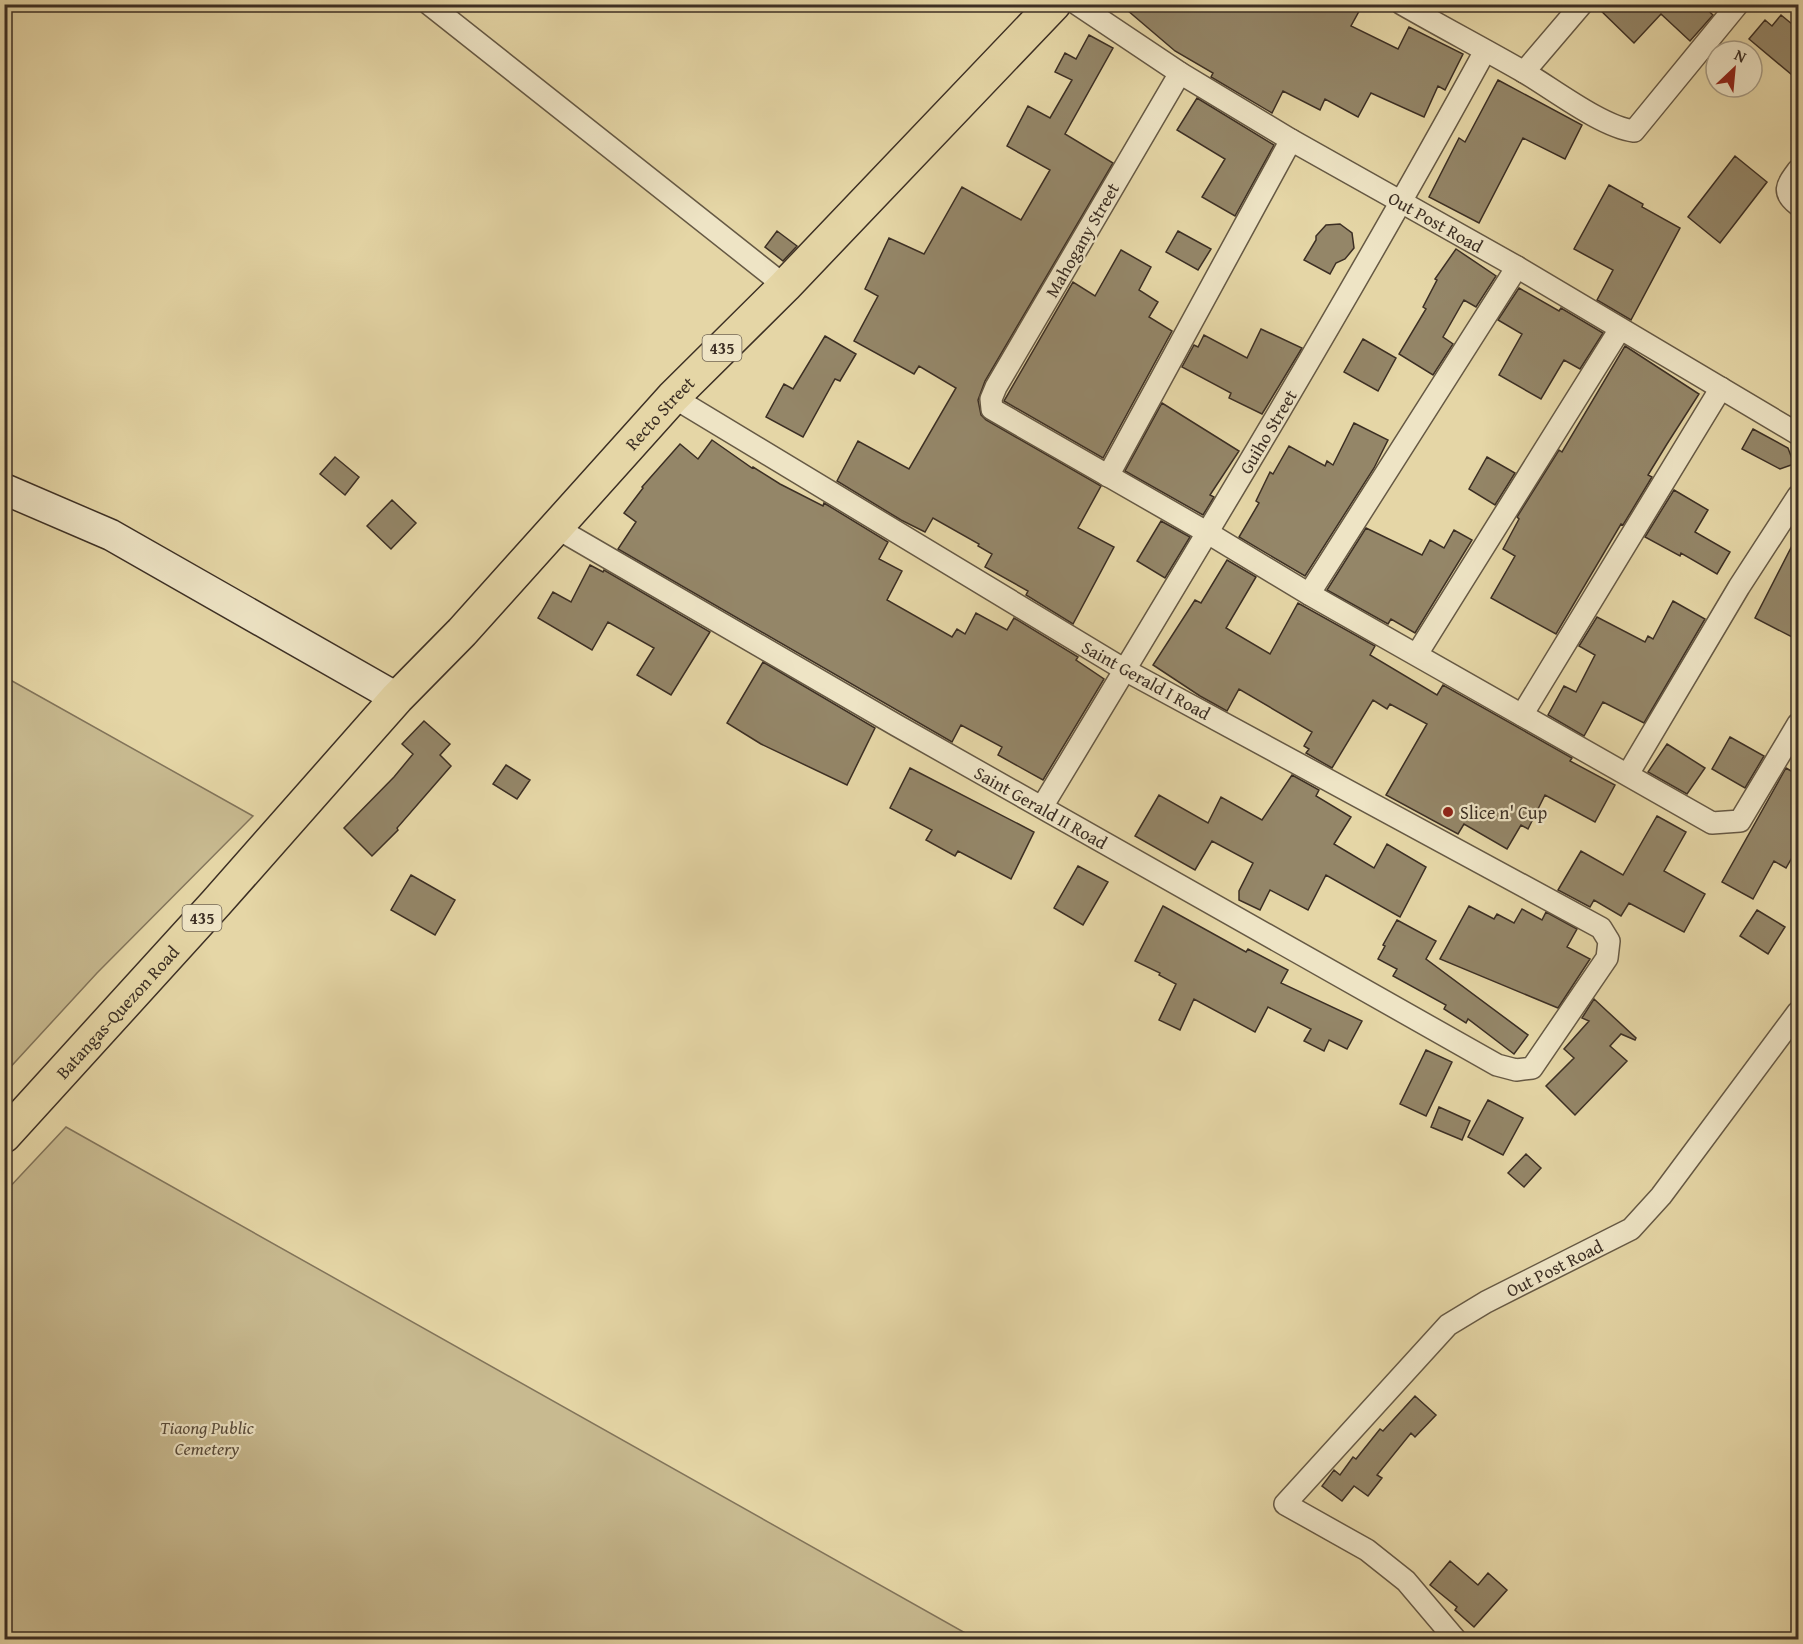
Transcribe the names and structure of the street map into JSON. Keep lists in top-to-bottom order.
{
  "streets": {
    "main road": ["435", "Recto Street", "Batangas-Quezon Road"],
    "street": [
      "Out Post Road",
      "Mahogany Street",
      "Guiho Street",
      "Saint Gerald I Road",
      "Saint Gerald II Road"
    ]
  },
  "crossings": [
    ["Out Post Road", "Mahogany Street"],
    ["Out Post Road", "Guiho Street"],
    ["Recto Street", "Saint Gerald I Road"],
    ["Recto Street", "Saint Gerald II Road"],
    ["Recto Street", "Batangas-Quezon Road"],
    ["Guiho Street", "Saint Gerald I Road"],
    ["Guiho Street", "Saint Gerald II Road"],
    ["Saint Gerald I Road", "Saint Gerald II Road"]
  ],
  "parks": ["Tiaong Public Cemetery"],
  "places": ["Slice n' Cup"],
  "north": "top right"
}
